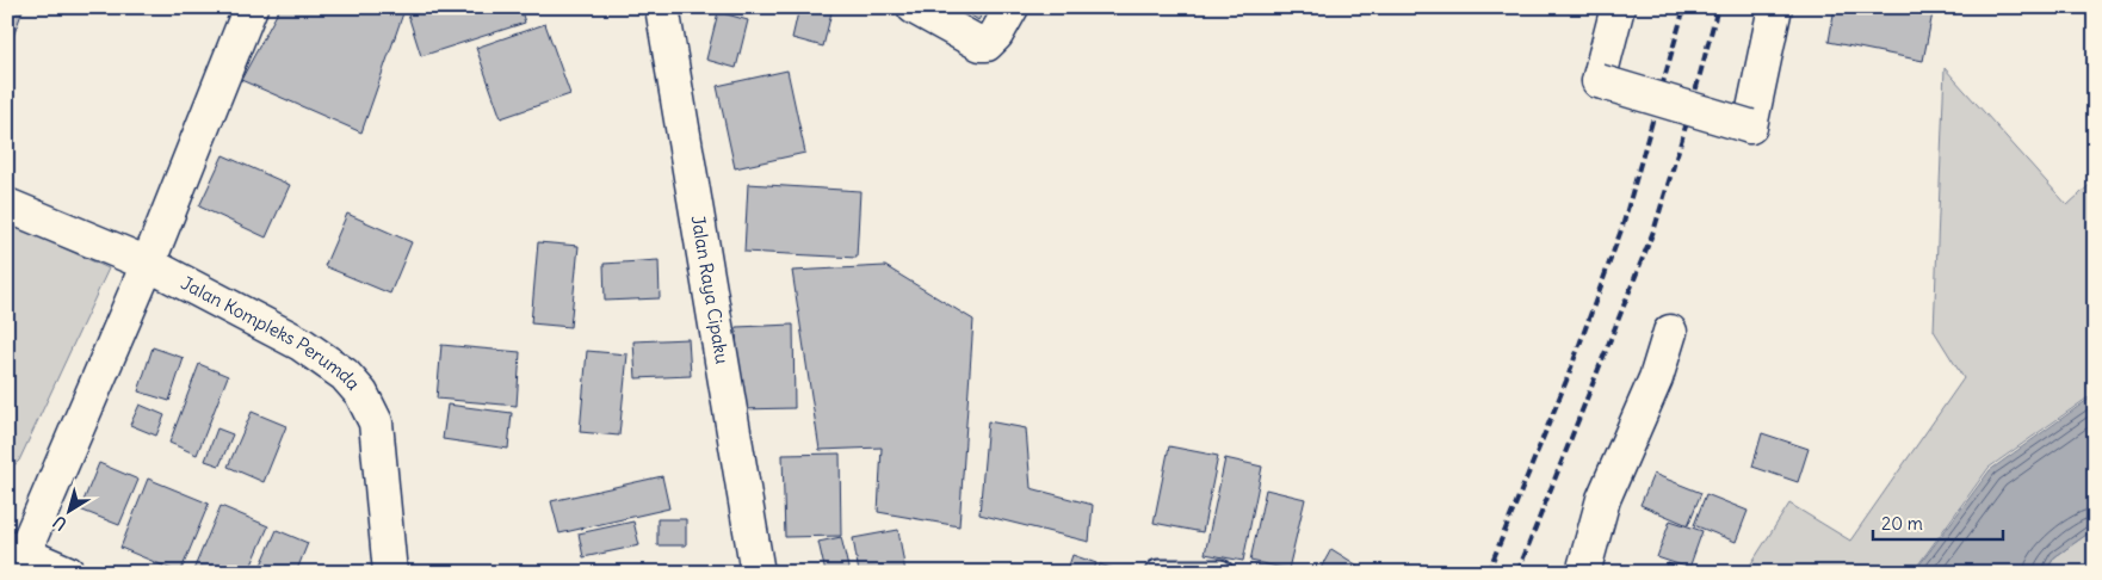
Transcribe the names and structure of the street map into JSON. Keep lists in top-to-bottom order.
{
  "streets": {
    "street": ["Jalan Raya Cipaku", "Jalan Kompleks Perumda"]
  },
  "scale_bar": "20 m",
  "north": "bottom left"
}
